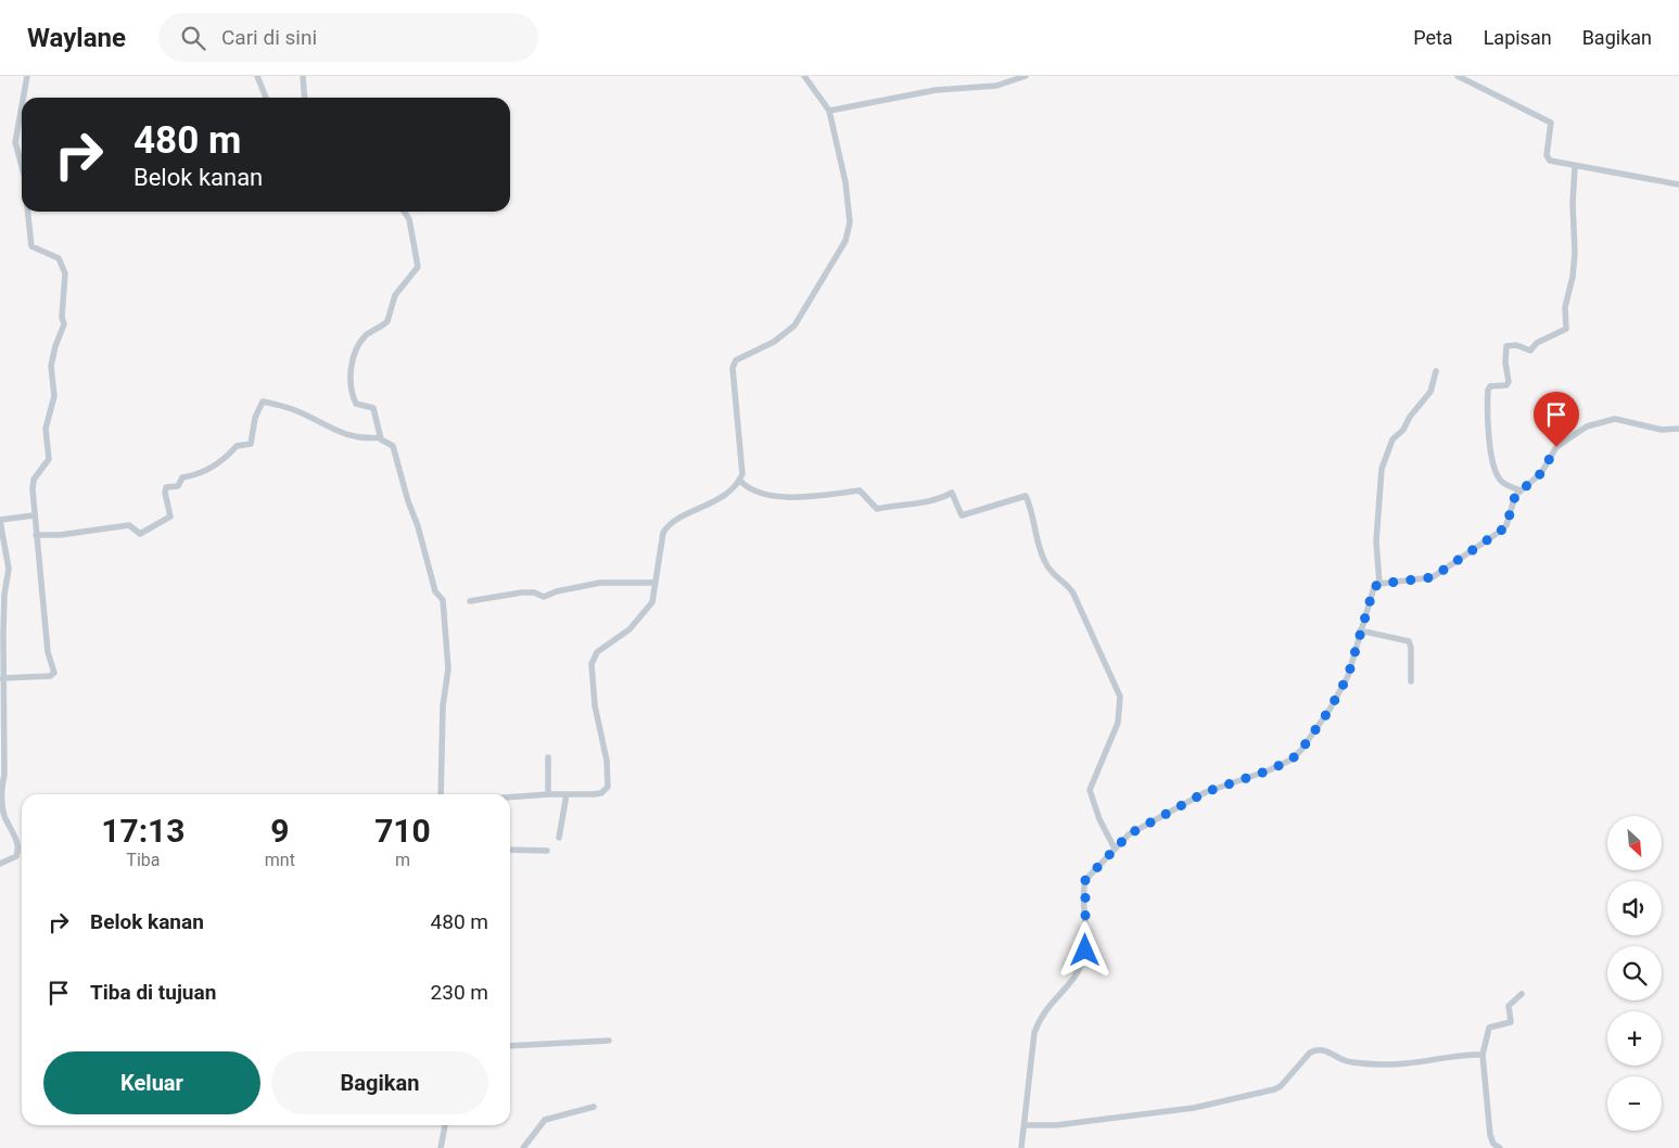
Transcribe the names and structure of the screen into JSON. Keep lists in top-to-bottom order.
{
  "north": "bottom right",
  "page": {
    "header": "Waylane",
    "search": "Cari di sini",
    "nav": ["Peta", "Lapisan", "Bagikan"],
    "turn": ["480 m", "Belok kanan"],
    "eta": [
      "17:13",
      "Tiba",
      "9",
      "mnt",
      "710",
      "m"
    ],
    "map_buttons": ["+", "−"],
    "list": [
      {
        "name": "Belok kanan",
        "value": "480 m"
      },
      {
        "name": "Tiba di tujuan",
        "value": "230 m"
      }
    ],
    "buttons": ["Keluar", "Bagikan"]
  }
}
